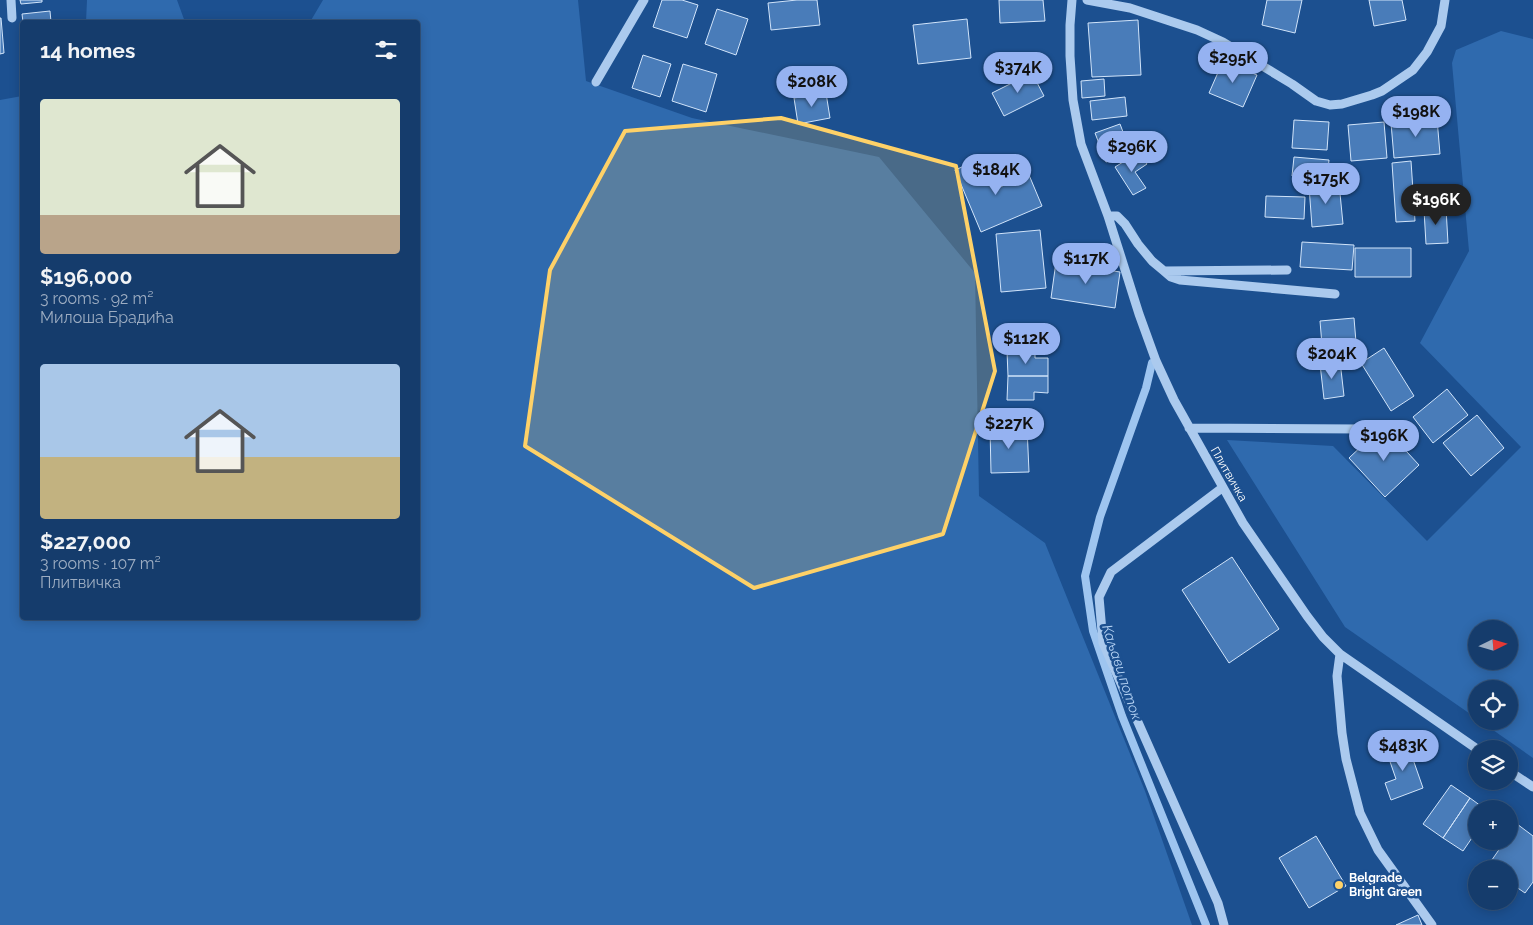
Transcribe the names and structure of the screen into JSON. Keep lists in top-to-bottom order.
{
  "streets": {
    "street": ["Плитвичка"]
  },
  "water": ["Каљави поток"],
  "places": ["Belgrade Bright Green"],
  "north": "right",
  "page": {
    "heading": "14 homes",
    "price": [
      "$295K",
      "$374K",
      "$208K",
      "$198K",
      "$296K",
      "$184K",
      "$175K",
      "$196K",
      "$117K",
      "$112K",
      "$204K",
      "$227K",
      "$196K",
      "$483K"
    ],
    "list": [
      {
        "name": "$196,000",
        "note": "3 rooms · 92 m² · Милоша Брадића"
      },
      {
        "name": "$227,000",
        "note": "3 rooms · 107 m² · Плитвичка"
      }
    ],
    "map_buttons": ["+", "−"]
  }
}
